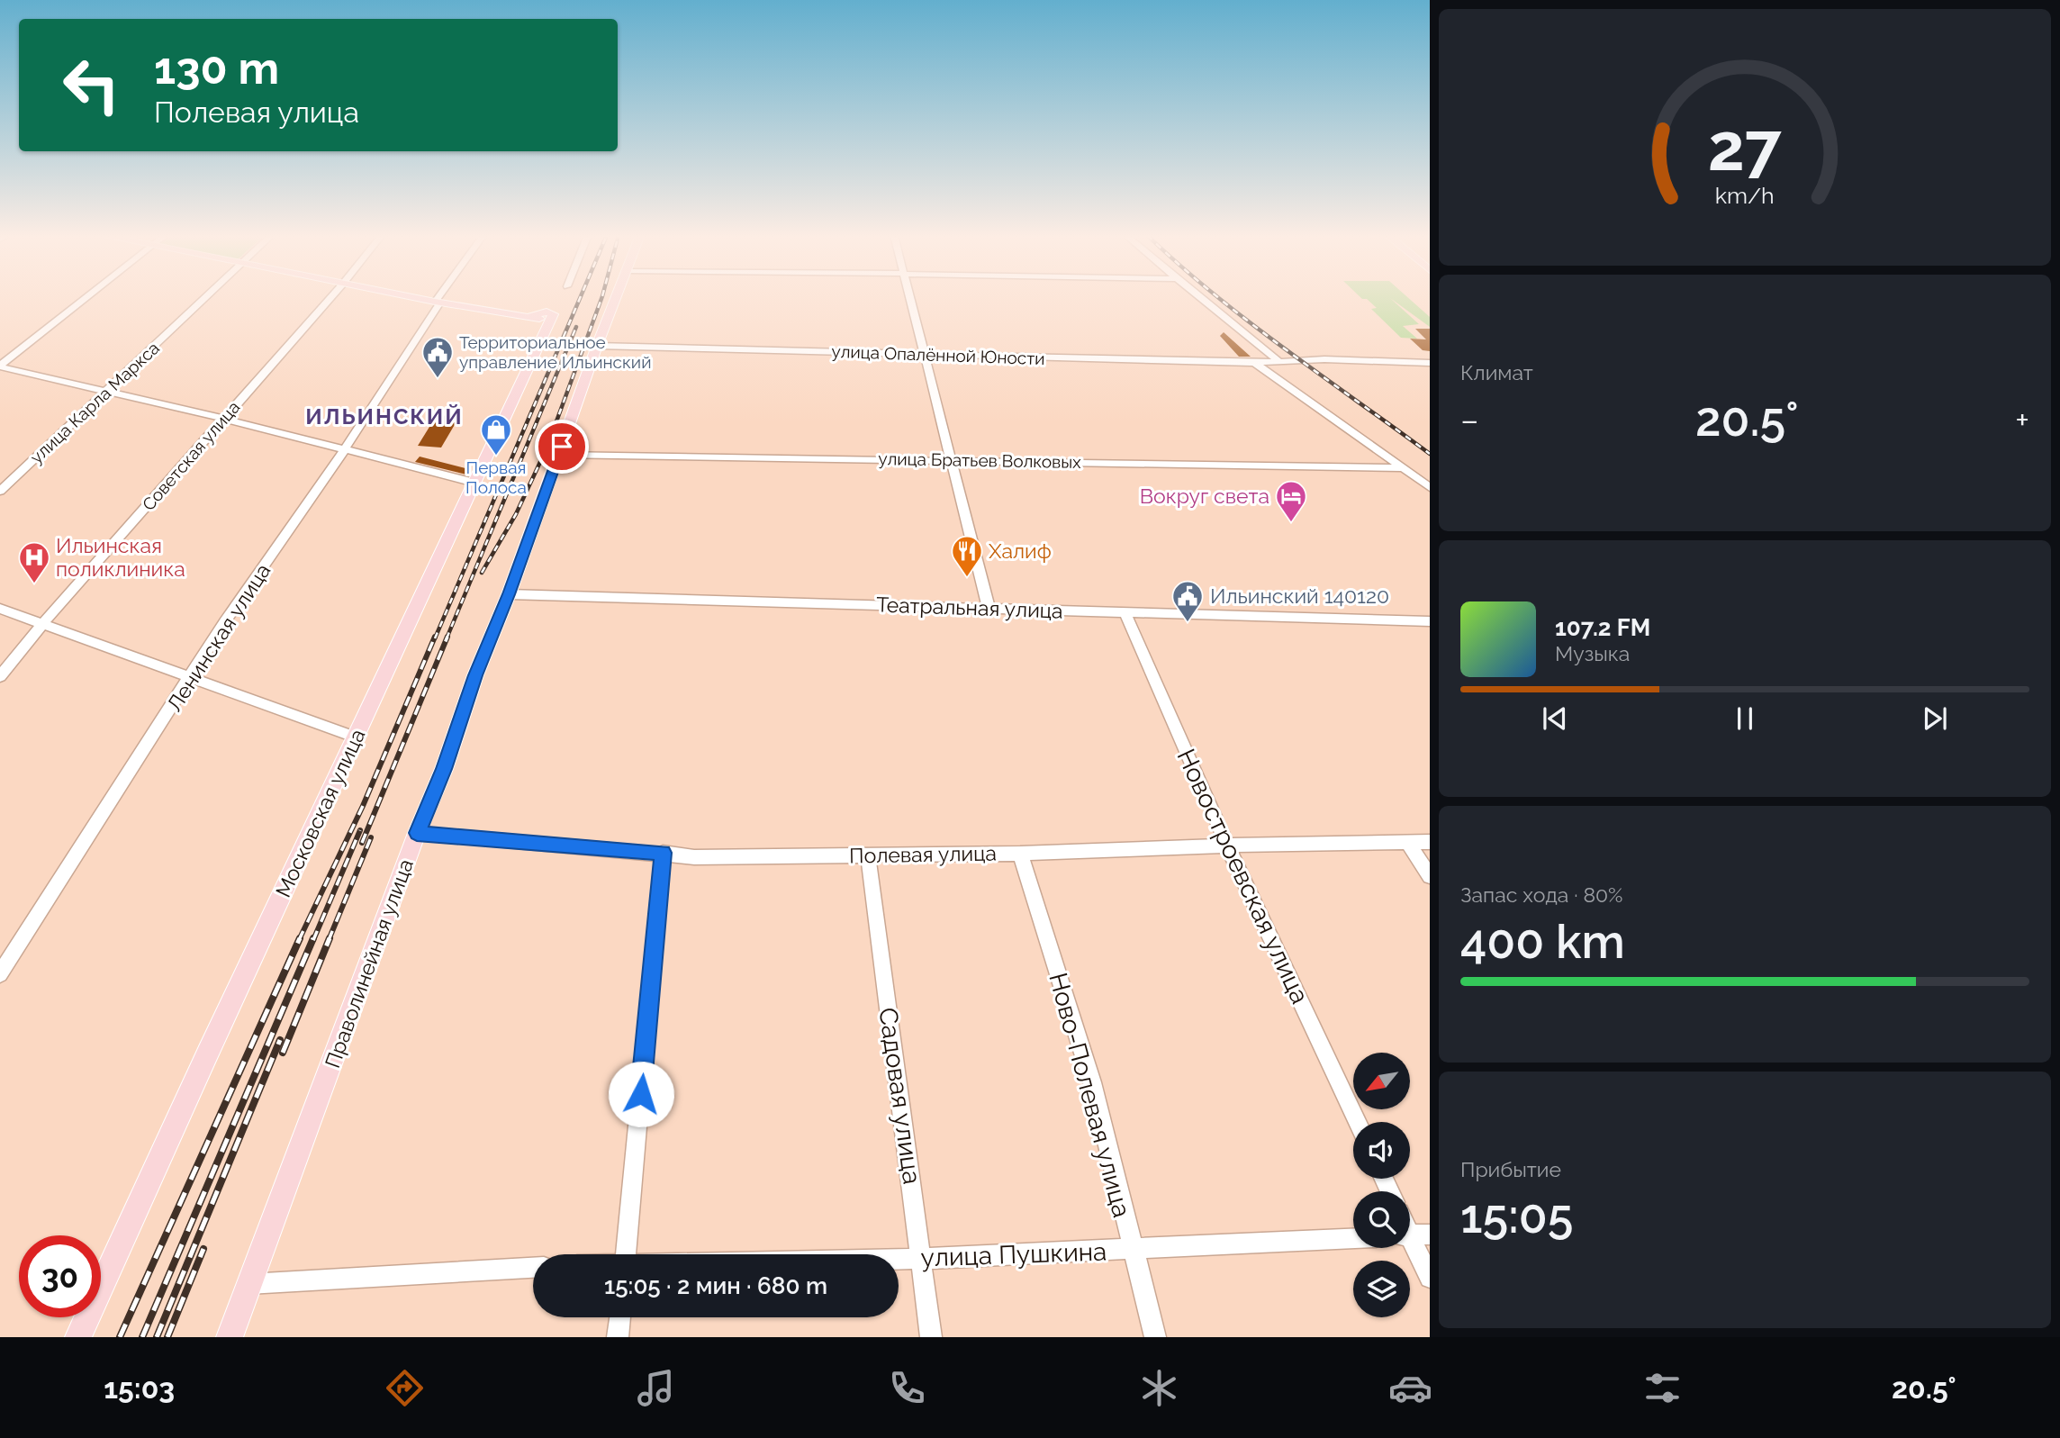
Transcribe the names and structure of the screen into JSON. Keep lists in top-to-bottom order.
{
  "streets": {
    "main road": ["Московская улица", "Праволинейная улица"],
    "street": [
      "улица Опалённой Юности",
      "улица Карла Маркса",
      "Советская улица",
      "улица Братьев Волковых",
      "Театральная улица",
      "Ленинская улица",
      "Полевая улица",
      "Новостроевская улица",
      "Ново-Полевая улица",
      "Садовая улица",
      "улица Пушкина"
    ]
  },
  "crossings": [
    ["улица Опалённой Юности", "Праволинейная улица"],
    ["улица Братьев Волковых", "Праволинейная улица"],
    ["Театральная улица", "Новостроевская улица"],
    ["Театральная улица", "Праволинейная улица"],
    ["Ленинская улица", "Московская улица"],
    ["Полевая улица", "Новостроевская улица"],
    ["Полевая улица", "Праволинейная улица"],
    ["Полевая улица", "Ново-Полевая улица"],
    ["Полевая улица", "Садовая улица"],
    ["Ново-Полевая улица", "улица Пушкина"],
    ["Садовая улица", "улица Пушкина"]
  ],
  "districts": ["ИЛЬИНСКИЙ"],
  "places": {
    "public building": ["Территориальное управление Ильинский", "Ильинский 140120"],
    "shop": ["Первая Полоса"],
    "hotel": ["Вокруг света"],
    "restaurant": ["Халиф"],
    "hospital": ["Ильинская поликлиника"]
  },
  "north": "bottom left",
  "page": {
    "turn": ["130 m", "Полевая улица"],
    "tile": [
      "Климат",
      ["Запас хода · 80%", "400 km"],
      ["Прибытие", "15:05"]
    ],
    "heat": ["−", "20.5°", "+"],
    "song": ["107.2 FM", "Музыка"],
    "limit": "30",
    "trip": "15:05 · 2 мин · 680 m",
    "tabs": ["15:03", "20.5°"],
    "gauge": ["27", "km/h"]
  }
}
